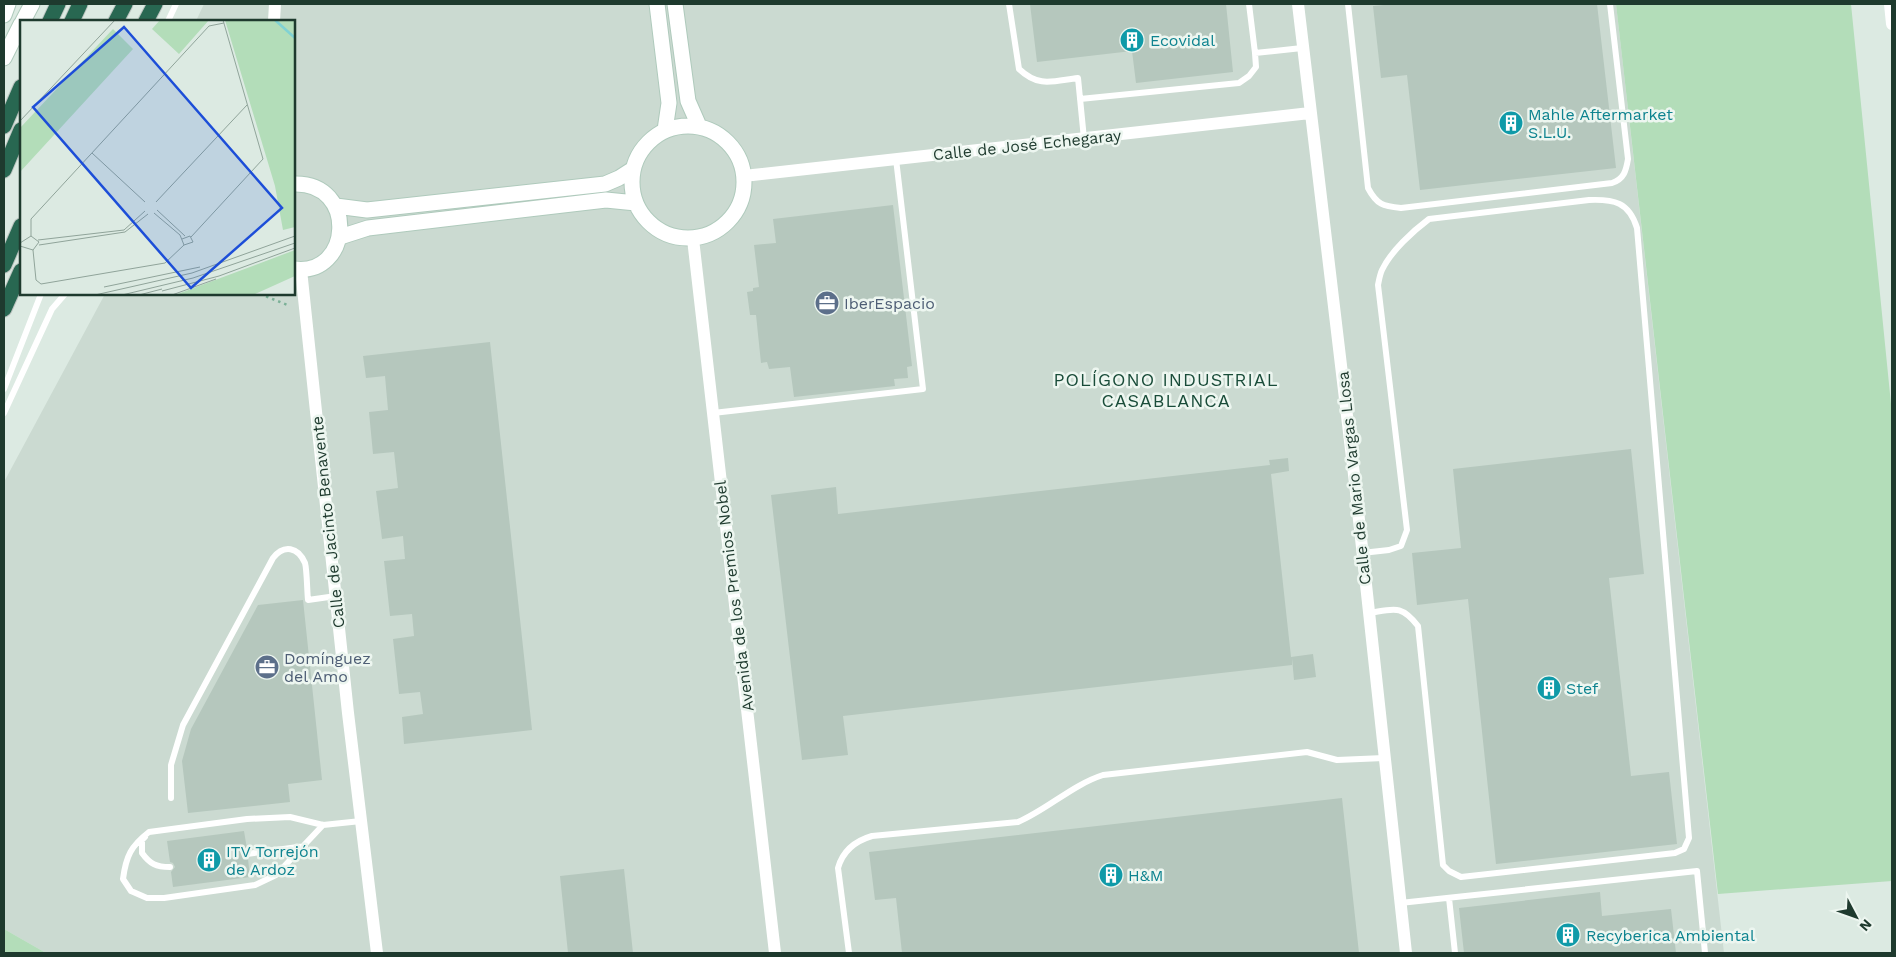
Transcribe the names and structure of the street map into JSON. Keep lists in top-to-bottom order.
{
  "streets": {
    "street": [
      "Calle de José Echegaray",
      "Calle de Mario Vargas Llosa",
      "Calle de Jacinto Benavente",
      "Avenida de los Premios Nobel"
    ]
  },
  "crossings": [
    ["Calle de José Echegaray", "Calle de Mario Vargas Llosa"],
    ["Calle de José Echegaray", "Avenida de los Premios Nobel"]
  ],
  "districts": ["POLÍGONO INDUSTRIAL CASABLANCA"],
  "places": {
    "building": [
      "Ecovidal",
      "Mahle Aftermarket S.L.U.",
      "Stef",
      "ITV Torrejón de Ardoz",
      "H&M",
      "Recyberica Ambiental"
    ],
    "office": ["IberEspacio", "Domínguez del Amo"]
  },
  "north": "bottom right"
}
